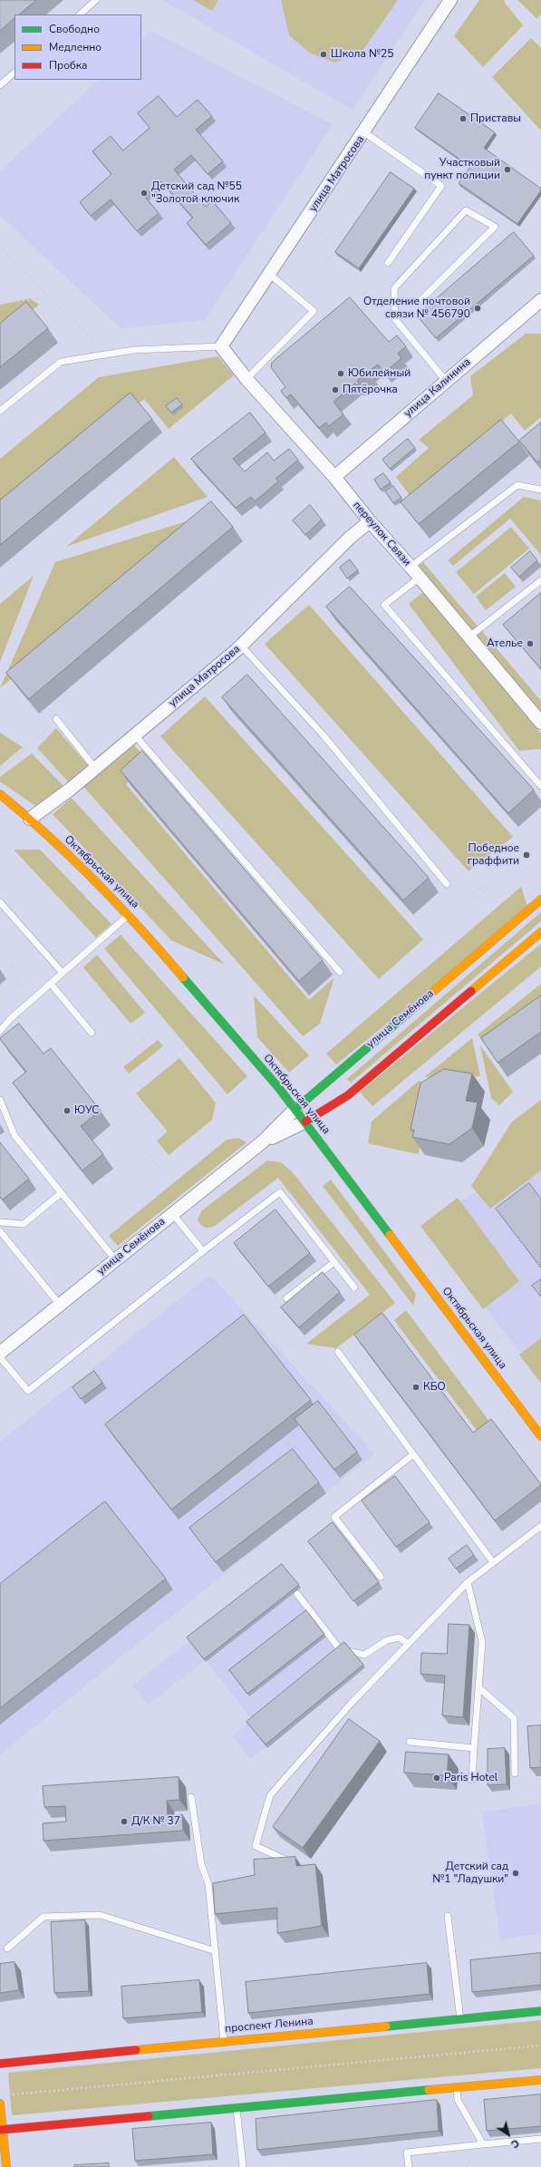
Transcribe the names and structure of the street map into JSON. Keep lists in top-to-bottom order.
{
  "streets": {
    "street": [
      "улица Матросова",
      "улица Калинина",
      "переулок Связи",
      "Октябрьская улица",
      "улица Семёнова",
      "проспект Ленина"
    ]
  },
  "crossings": [
    ["улица Матросова", "переулок Связи"],
    ["улица Матросова", "Октябрьская улица"],
    ["улица Калинина", "переулок Связи"],
    ["Октябрьская улица", "улица Семёнова"]
  ],
  "places": [
    "Школа №25",
    "Приставы",
    "Участковый пункт полиции",
    "Детский сад №55 \"Золотой ключик",
    "Отделение почтовой связи № 456790",
    "Юбилейный",
    "Пятёрочка",
    "Ателье",
    "Победное граффити",
    "ЮУС",
    "КБО",
    "Paris Hotel",
    "Д/К № 37",
    "Детский сад №1 \"Ладушки\""
  ],
  "legend": ["Свободно", "Медленно", "Пробка"],
  "north": "bottom right"
}
